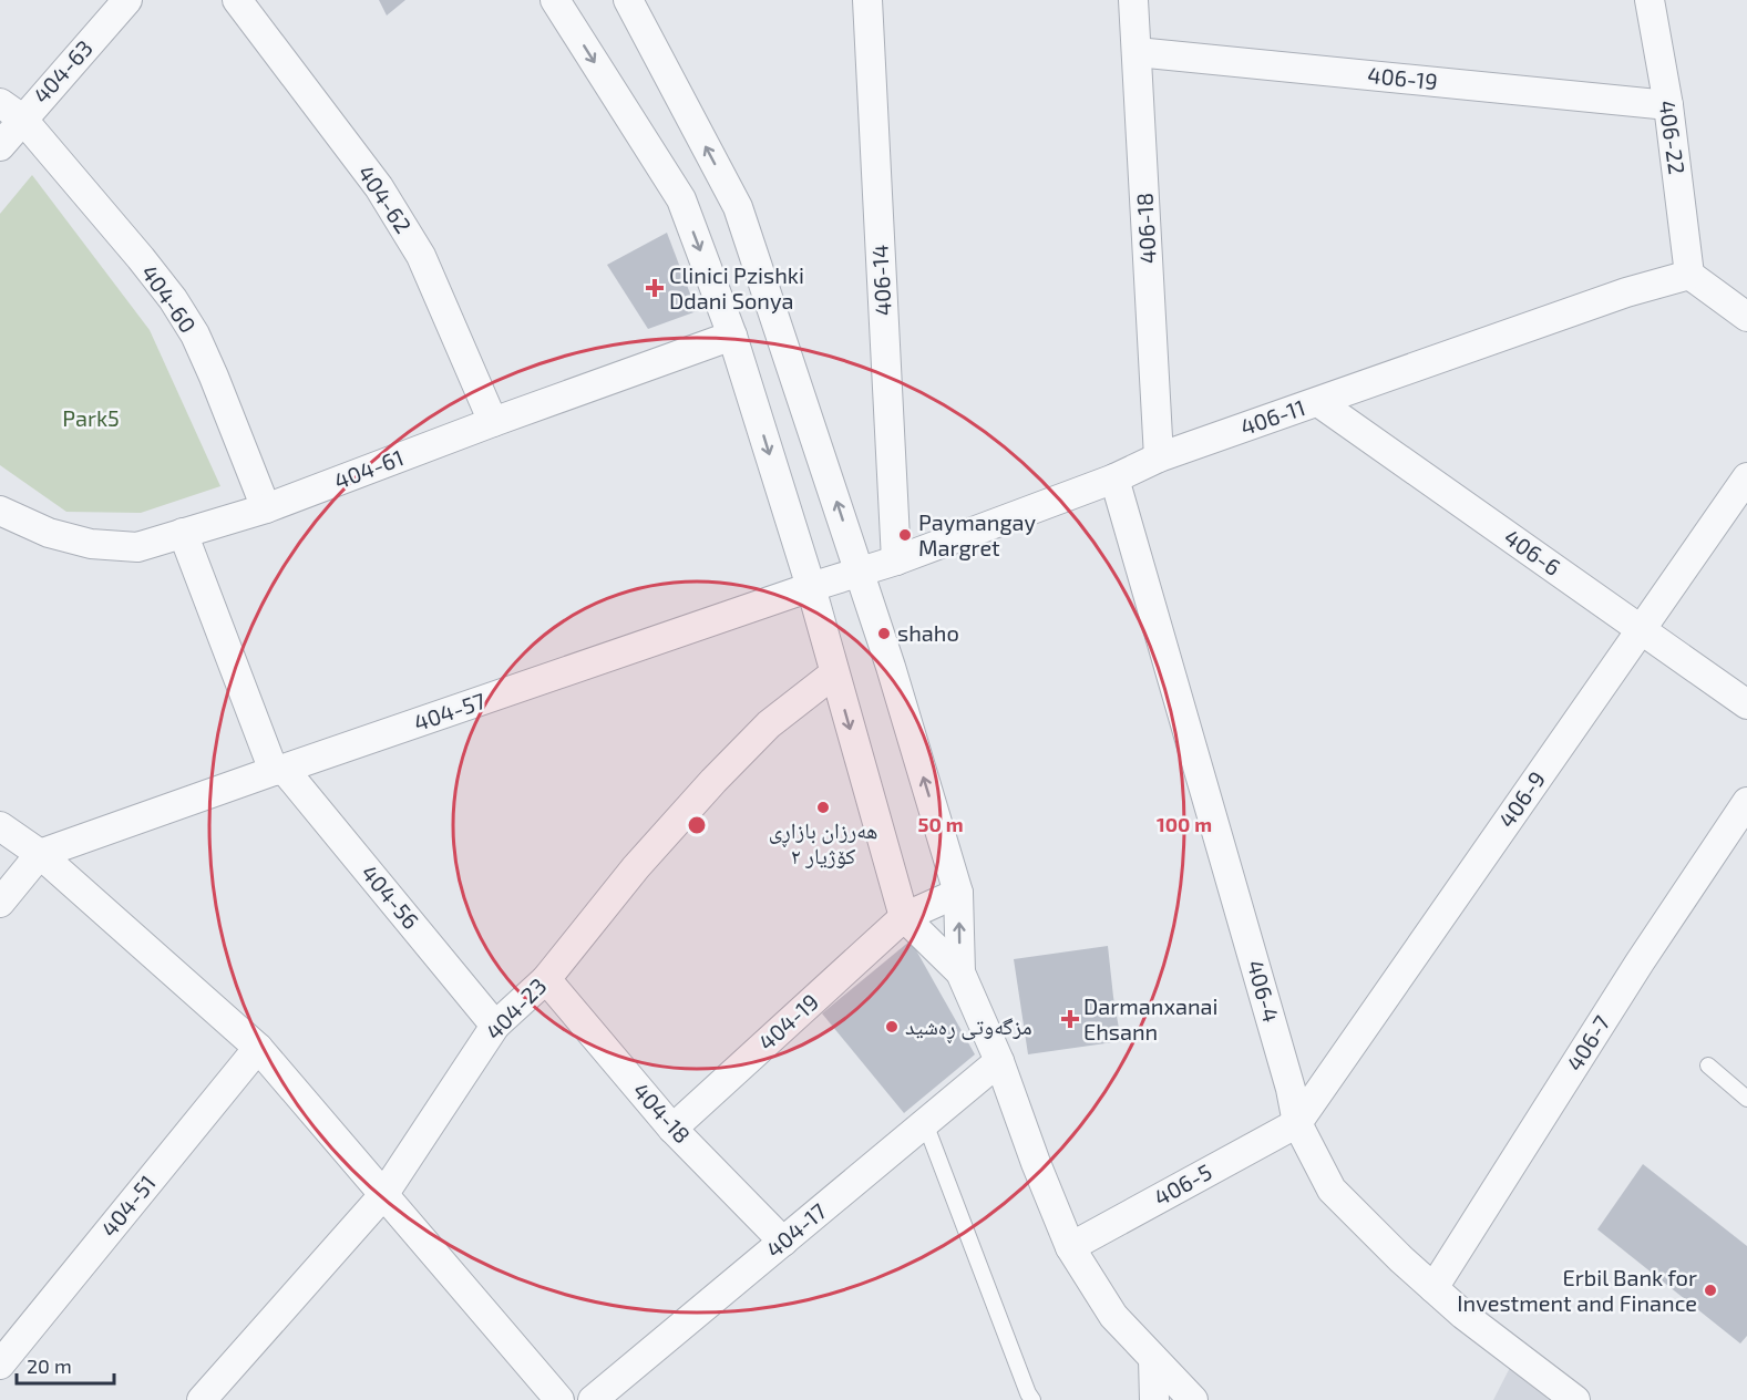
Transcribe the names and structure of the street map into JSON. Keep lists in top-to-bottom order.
{
  "streets": {
    "street": [
      "404-63",
      "406-19",
      "406-22",
      "404-62",
      "406-18",
      "406-14",
      "404-60",
      "406-11",
      "404-61",
      "406-6",
      "404-57",
      "406-9",
      "404-56",
      "406-4",
      "404-23",
      "404-19",
      "406-7",
      "404-18",
      "406-5",
      "404-51",
      "404-17"
    ]
  },
  "crossings": [
    ["404-63", "404-60"],
    ["406-19", "406-22"],
    ["406-19", "406-18"],
    ["406-22", "406-11"],
    ["404-62", "404-61"],
    ["406-18", "406-11"],
    ["406-14", "406-11"],
    ["404-60", "404-61"],
    ["406-11", "406-6"],
    ["406-11", "404-57"],
    ["406-11", "406-4"],
    ["404-61", "404-56"],
    ["406-6", "406-9"],
    ["404-57", "404-56"],
    ["406-9", "406-4"],
    ["406-9", "406-5"],
    ["404-56", "404-23"],
    ["406-4", "406-7"],
    ["406-4", "406-5"],
    ["404-23", "404-18"],
    ["404-19", "404-18"],
    ["404-18", "404-17"]
  ],
  "parks": ["Park5"],
  "places": {
    "health": ["Clinici Pzishki Ddani Sonya", "Darmanxanai Ehsann"],
    "other": [
      "Paymangay Margret",
      "shaho",
      "هەرزان بازاڕی کۆژیار ٢",
      "مزگەوتی ڕەشید",
      "Erbil Bank for Investment and Finance"
    ]
  },
  "scale_bar": "20 m",
  "rings": ["50 m", "100 m"]
}
